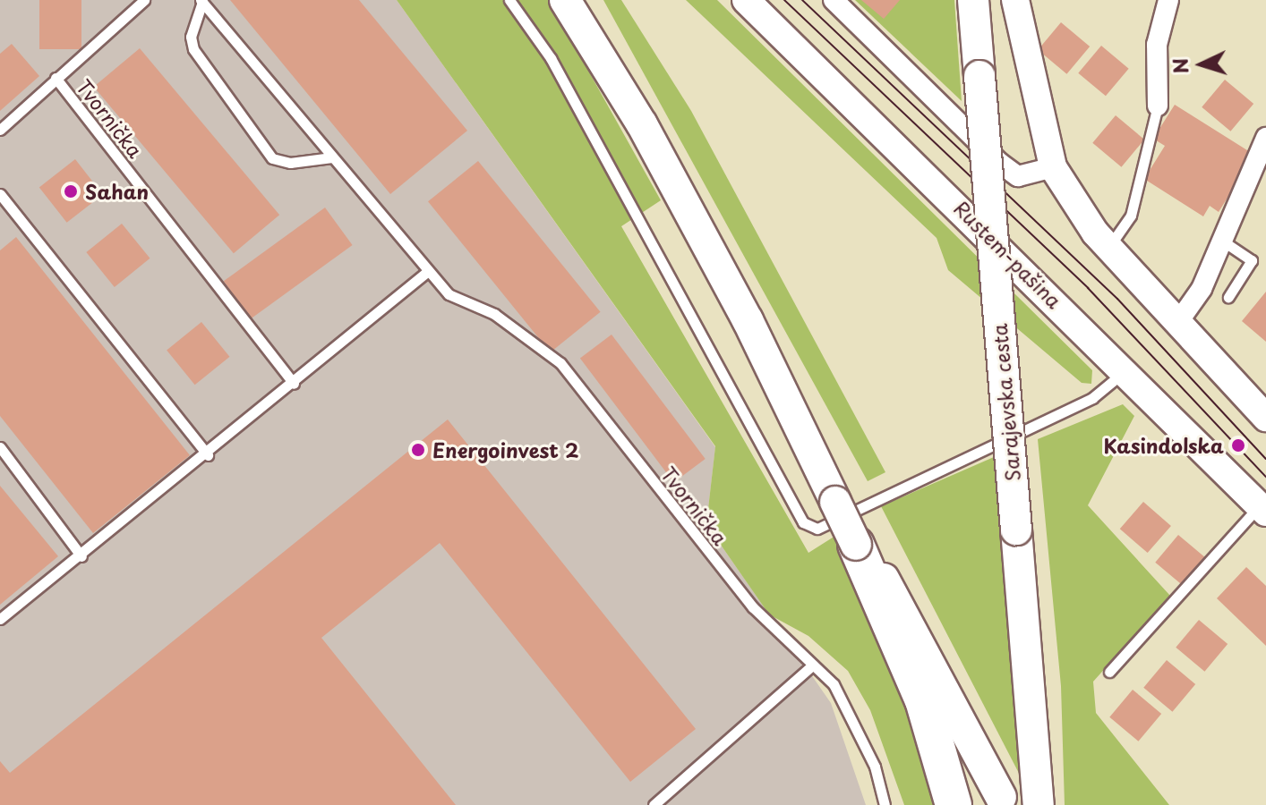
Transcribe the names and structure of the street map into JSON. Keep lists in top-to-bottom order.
{
  "streets": {
    "main road": ["Rustem-pašina", "Sarajevska cesta"],
    "lane": ["Tvornička"]
  },
  "places": ["Sahan", "Kasindolska", "Energoinvest 2"],
  "north": "left"
}
